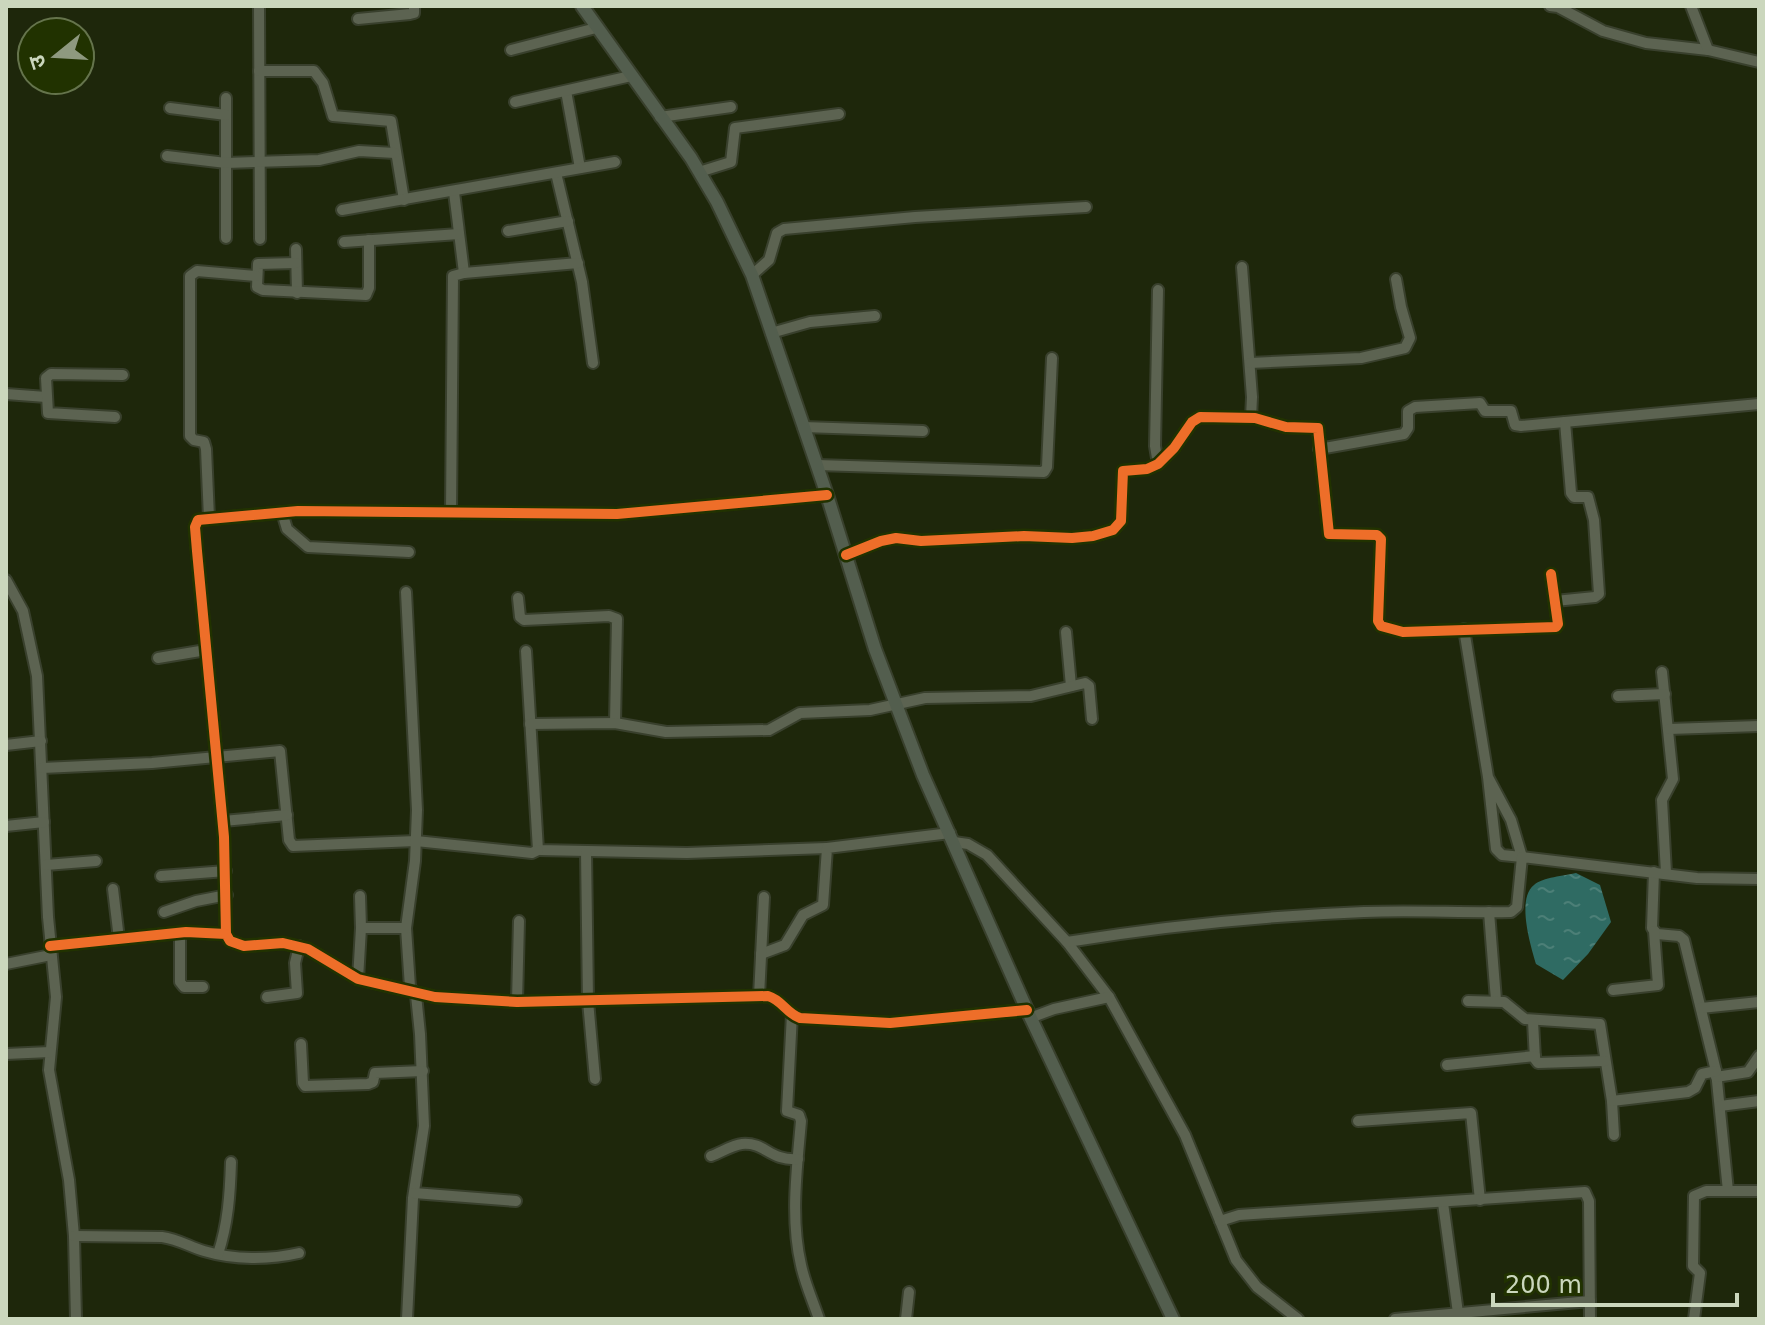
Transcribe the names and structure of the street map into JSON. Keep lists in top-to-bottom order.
{
  "scale_bar": "200 m",
  "north": "left"
}
